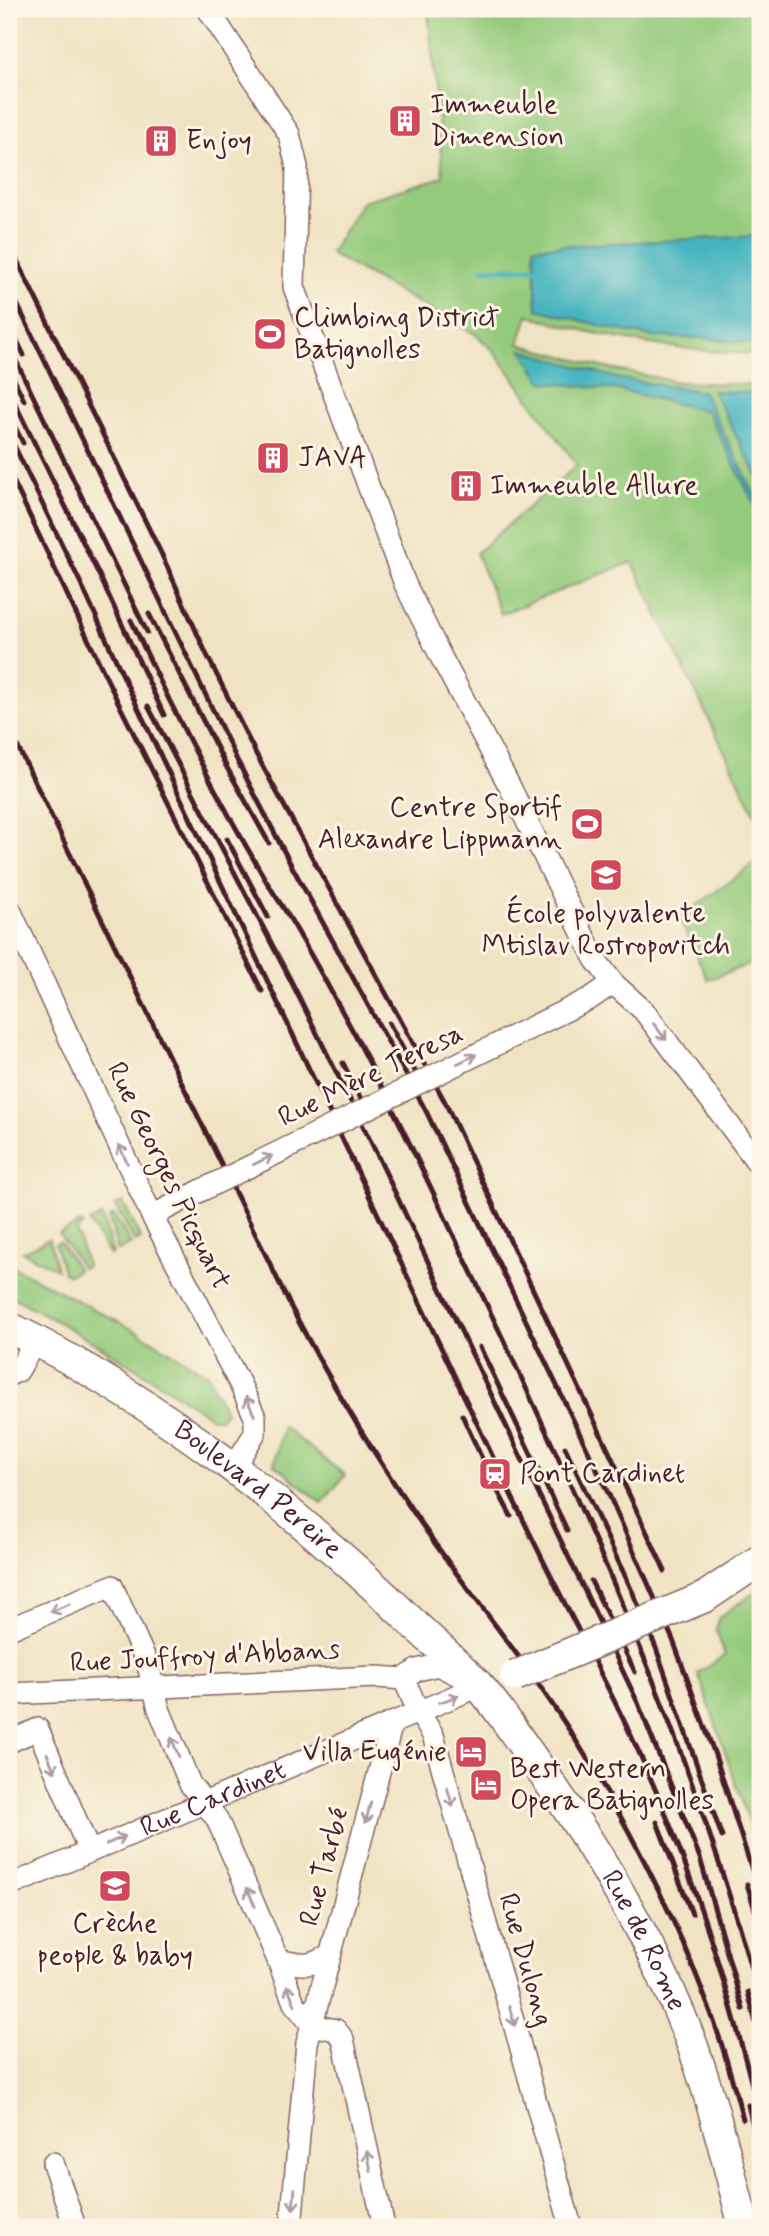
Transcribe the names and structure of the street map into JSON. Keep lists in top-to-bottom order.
{
  "streets": {
    "main road": ["Boulevard Pereire", "Rue de Rome"],
    "street": [
      "Rue Mère Teresa",
      "Rue Georges Picquart",
      "Rue Jouffroy d'Abbans",
      "Rue Cardinet",
      "Rue Tarbé",
      "Rue Dulong"
    ]
  },
  "crossings": [
    ["Rue Mère Teresa", "Rue Georges Picquart"],
    ["Rue Georges Picquart", "Boulevard Pereire"],
    ["Boulevard Pereire", "Rue Jouffroy d'Abbans"],
    ["Boulevard Pereire", "Rue de Rome"],
    ["Rue Jouffroy d'Abbans", "Rue de Rome"],
    ["Rue Cardinet", "Rue Tarbé"],
    ["Rue Cardinet", "Rue Dulong"]
  ],
  "one_way": ["Rue Mère Teresa", "Rue Georges Picquart", "Rue Tarbé"],
  "places": {
    "building": [
      "Immeuble Dimension",
      "Enjoy",
      "JAVA",
      "Immeuble Allure"
    ],
    "sports": ["Climbing District Batignolles", "Centre Sportif Alexandre Lippmann"],
    "school or university": ["École polyvalente Mtislav Rostropovitch", "Crèche people & baby"],
    "station": ["Pont Cardinet"],
    "hotel": ["Villa Eugénie", "Best Western Opera Batignolles"]
  }
}
